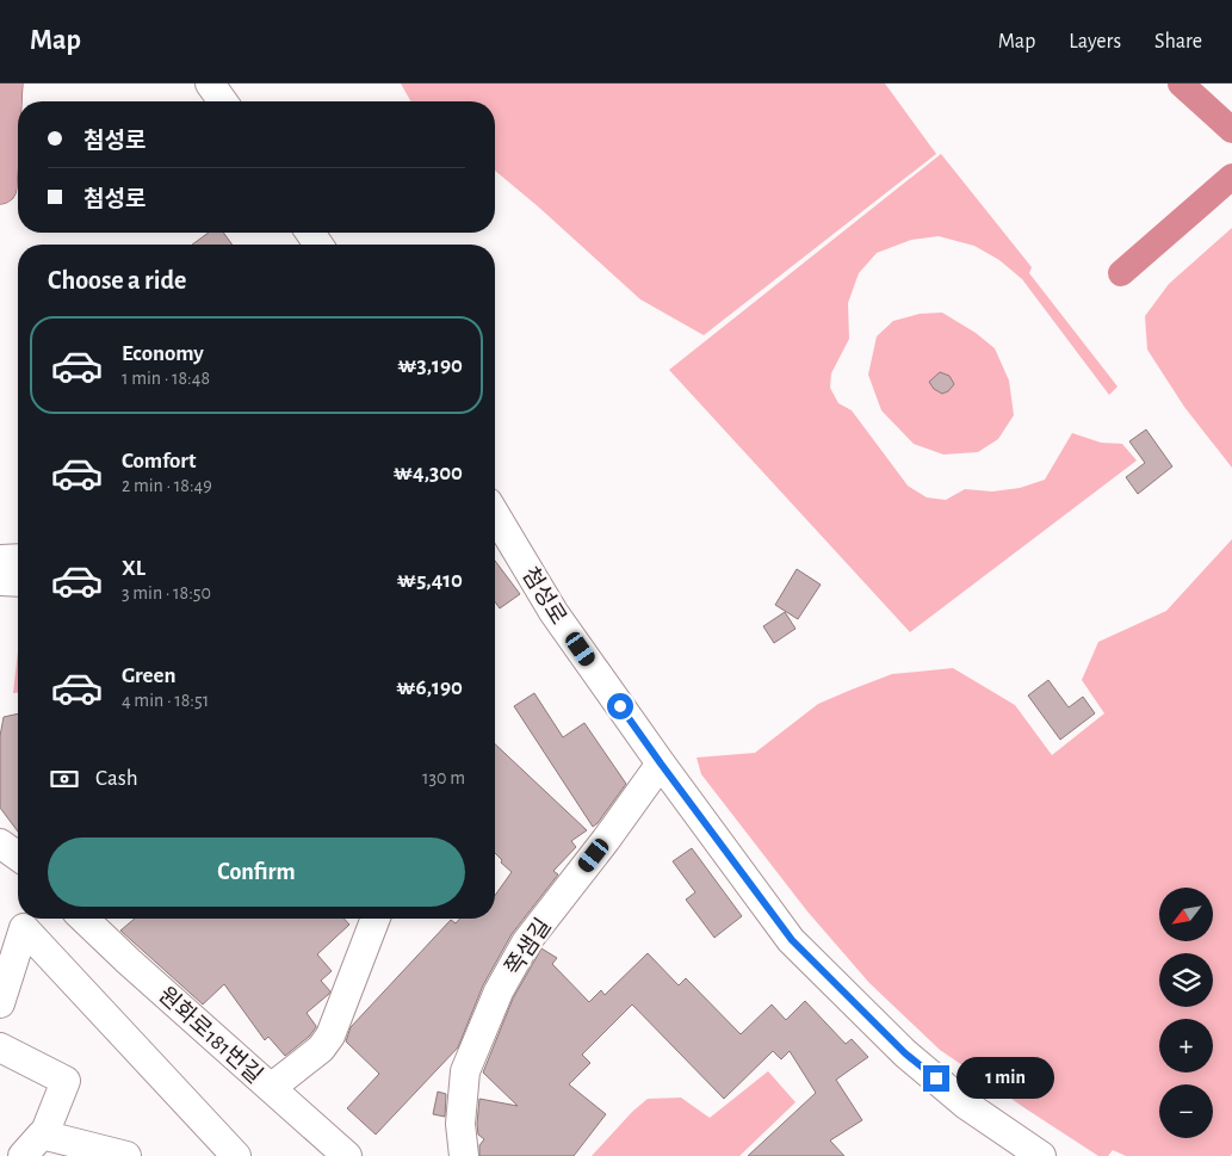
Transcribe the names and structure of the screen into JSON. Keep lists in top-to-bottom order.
{
  "streets": {
    "street": ["첨성로", "쪽샘길", "원화로181번길"]
  },
  "crossings": [
    ["첨성로", "쪽샘길"]
  ],
  "north": "bottom left",
  "page": {
    "header": "Map",
    "nav": ["Map", "Layers", "Share"],
    "banner": ["첨성로", "첨성로"],
    "heading": "Choose a ride",
    "list": [
      {
        "name": "Economy",
        "note": "1 min · 18:48",
        "value": "₩3,190"
      },
      {
        "name": "Comfort",
        "note": "2 min · 18:49",
        "value": "₩4,300"
      },
      {
        "name": "XL",
        "note": "3 min · 18:50",
        "value": "₩5,410"
      },
      {
        "name": "Green",
        "note": "4 min · 18:51",
        "value": "₩6,190"
      }
    ],
    "pay": ["Cash", "130 m"],
    "buttons": "Confirm",
    "map_buttons": ["+", "−"],
    "bubble": "1 min"
  }
}
